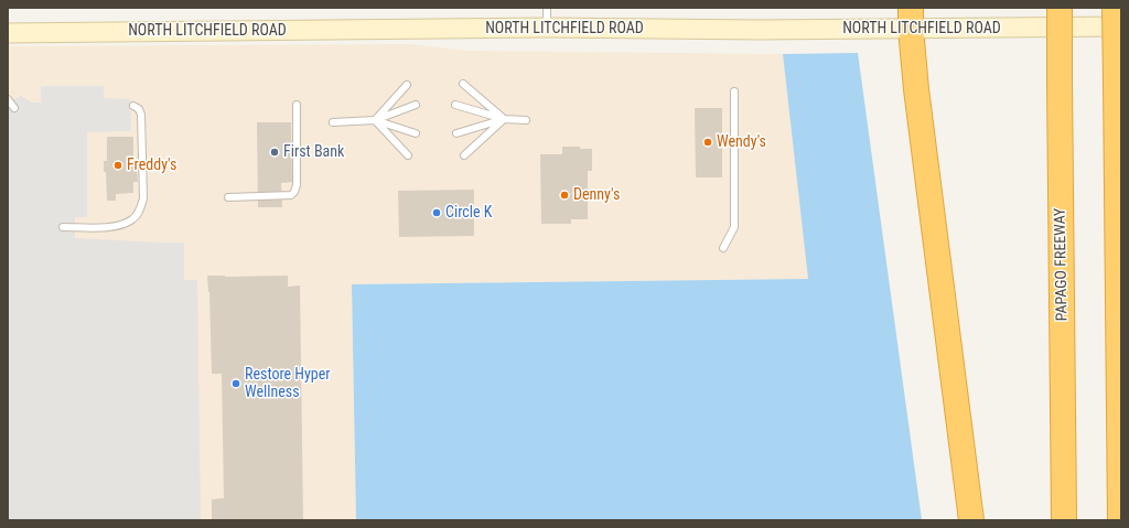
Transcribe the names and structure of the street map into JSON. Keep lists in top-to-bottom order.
{
  "streets": {
    "highway": ["PAPAGO FREEWAY"],
    "main road": ["NORTH LITCHFIELD ROAD"]
  },
  "places": [
    "Wendy's",
    "First Bank",
    "Freddy's",
    "Denny's",
    "Circle K",
    "Restore Hyper Wellness"
  ]
}
